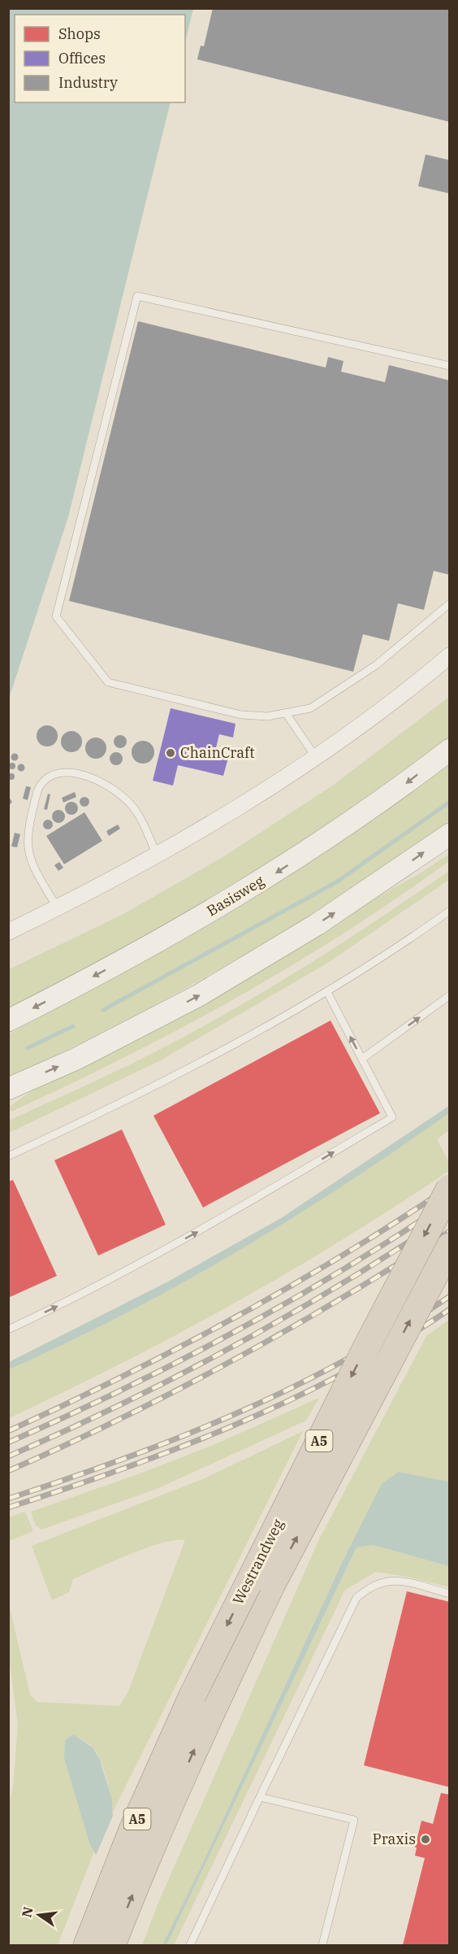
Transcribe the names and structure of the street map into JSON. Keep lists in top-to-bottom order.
{
  "streets": {
    "highway": ["A5", "Westrandweg"],
    "main road": ["Basisweg"]
  },
  "places": ["ChainCraft", "Praxis"],
  "legend": ["Shops", "Offices", "Industry"],
  "north": "left"
}
